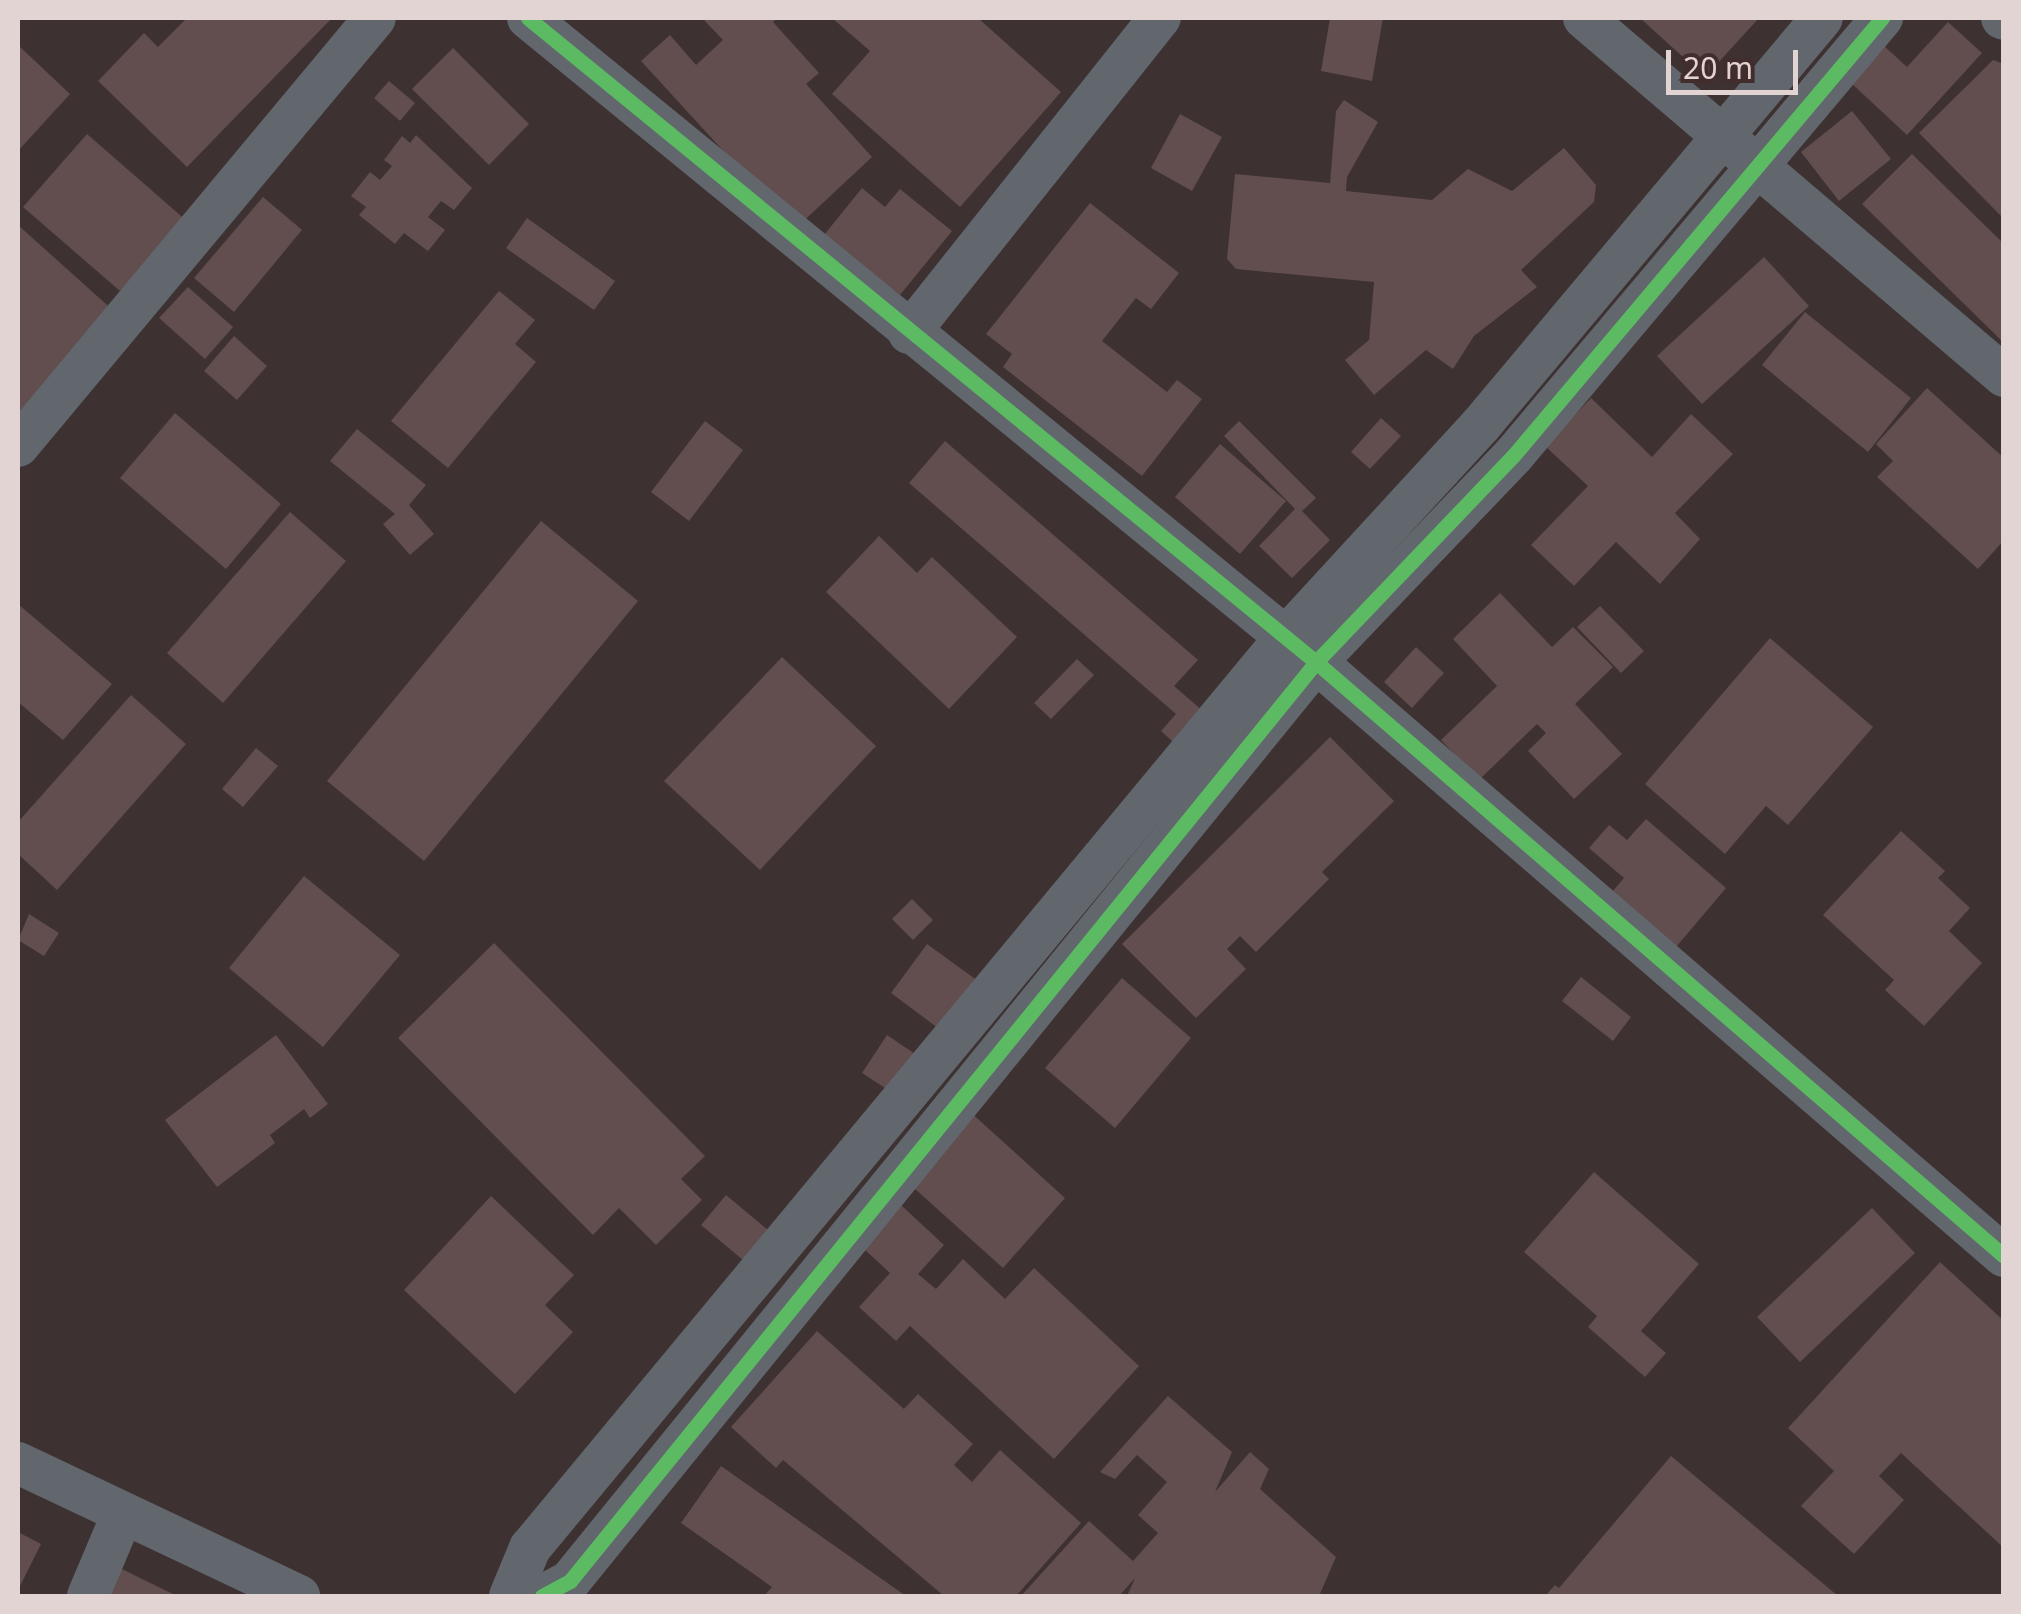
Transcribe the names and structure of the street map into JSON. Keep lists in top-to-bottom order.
{
  "scale_bar": "20 m"
}
